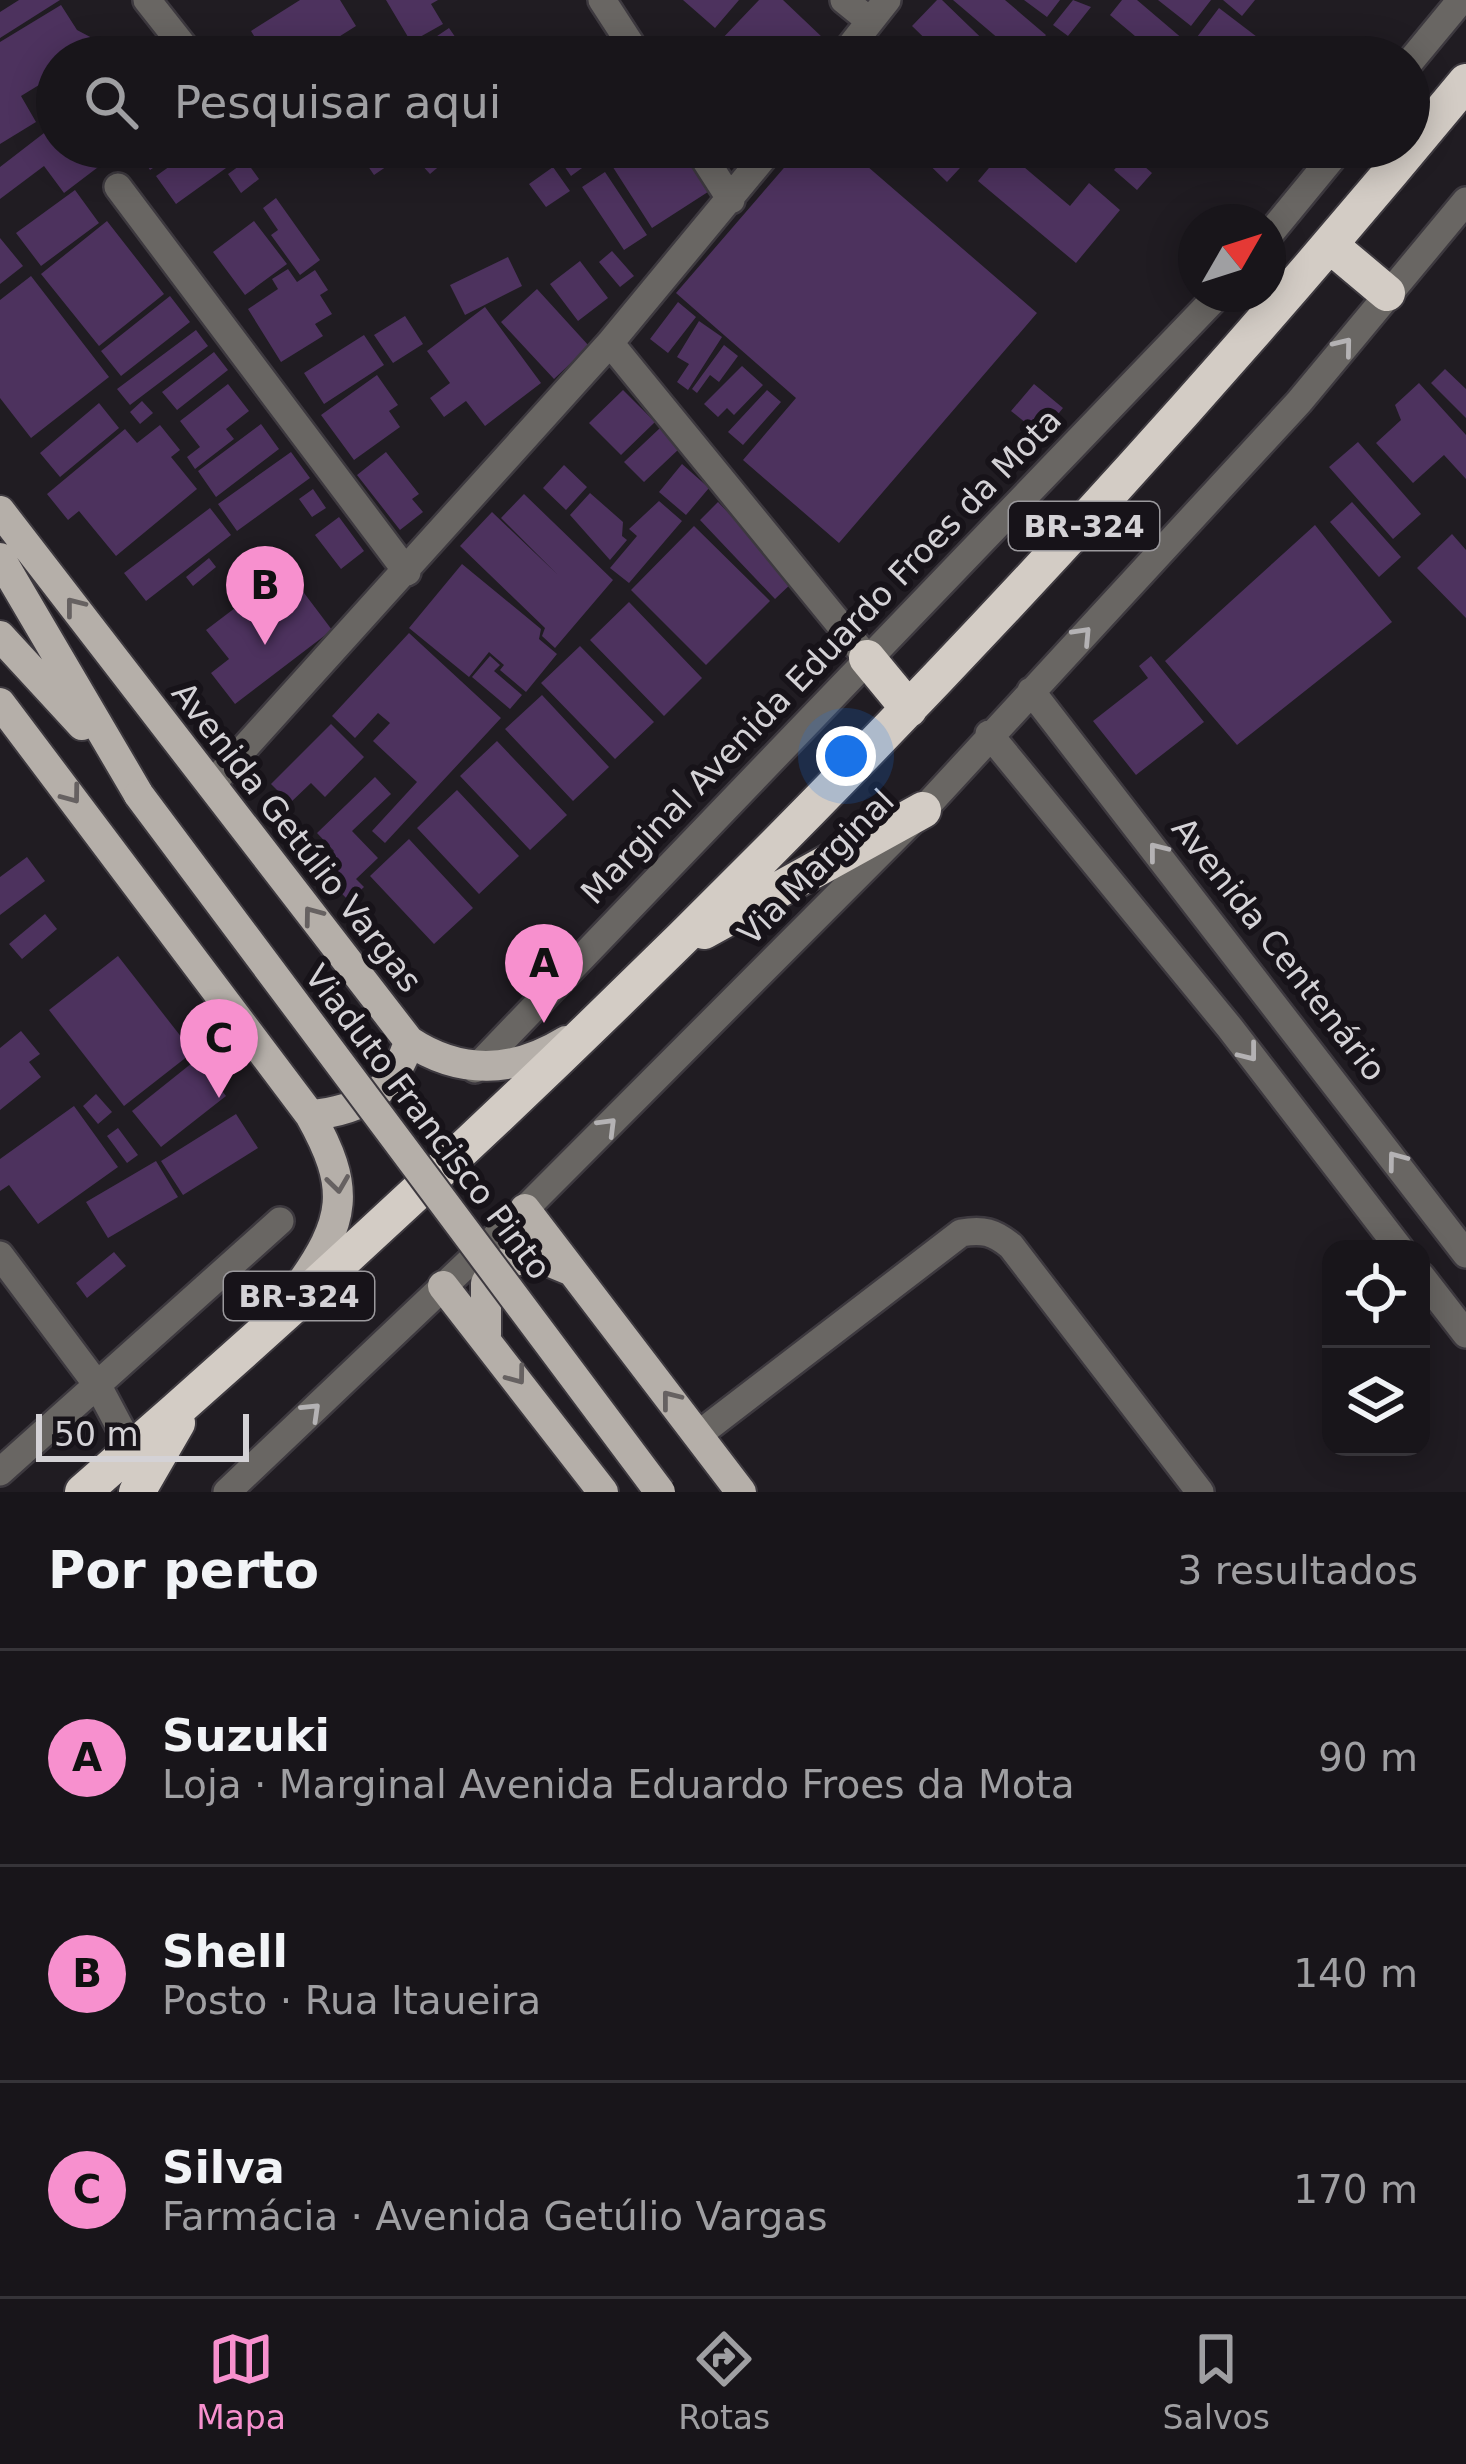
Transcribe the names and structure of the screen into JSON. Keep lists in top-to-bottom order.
{
  "streets": {
    "highway": ["BR-324"],
    "main road": ["Avenida Getúlio Vargas", "Viaduto Francisco Pinto"],
    "street": ["Marginal Avenida Eduardo Froes da Mota", "Via Marginal", "Avenida Centenário"]
  },
  "crossings": [
    ["Marginal Avenida Eduardo Froes da Mota", "Avenida Getúlio Vargas"],
    ["Via Marginal", "Avenida Centenário"]
  ],
  "one_way": ["Via Marginal"],
  "scale_bar": "50 m",
  "north": "top right",
  "page": {
    "search": "Pesquisar aqui",
    "pins": ["B", "A", "C"],
    "scale": "50 m",
    "heading": ["Por perto", "3 resultados"],
    "list": [
      {
        "mark": "A",
        "name": "Suzuki",
        "note": "Loja · Marginal Avenida Eduardo Froes da Mota",
        "value": "90 m"
      },
      {
        "mark": "B",
        "name": "Shell",
        "note": "Posto · Rua Itaueira",
        "value": "140 m"
      },
      {
        "mark": "C",
        "name": "Silva",
        "note": "Farmácia · Avenida Getúlio Vargas",
        "value": "170 m"
      }
    ],
    "nav": ["Mapa", "Rotas", "Salvos"]
  }
}
